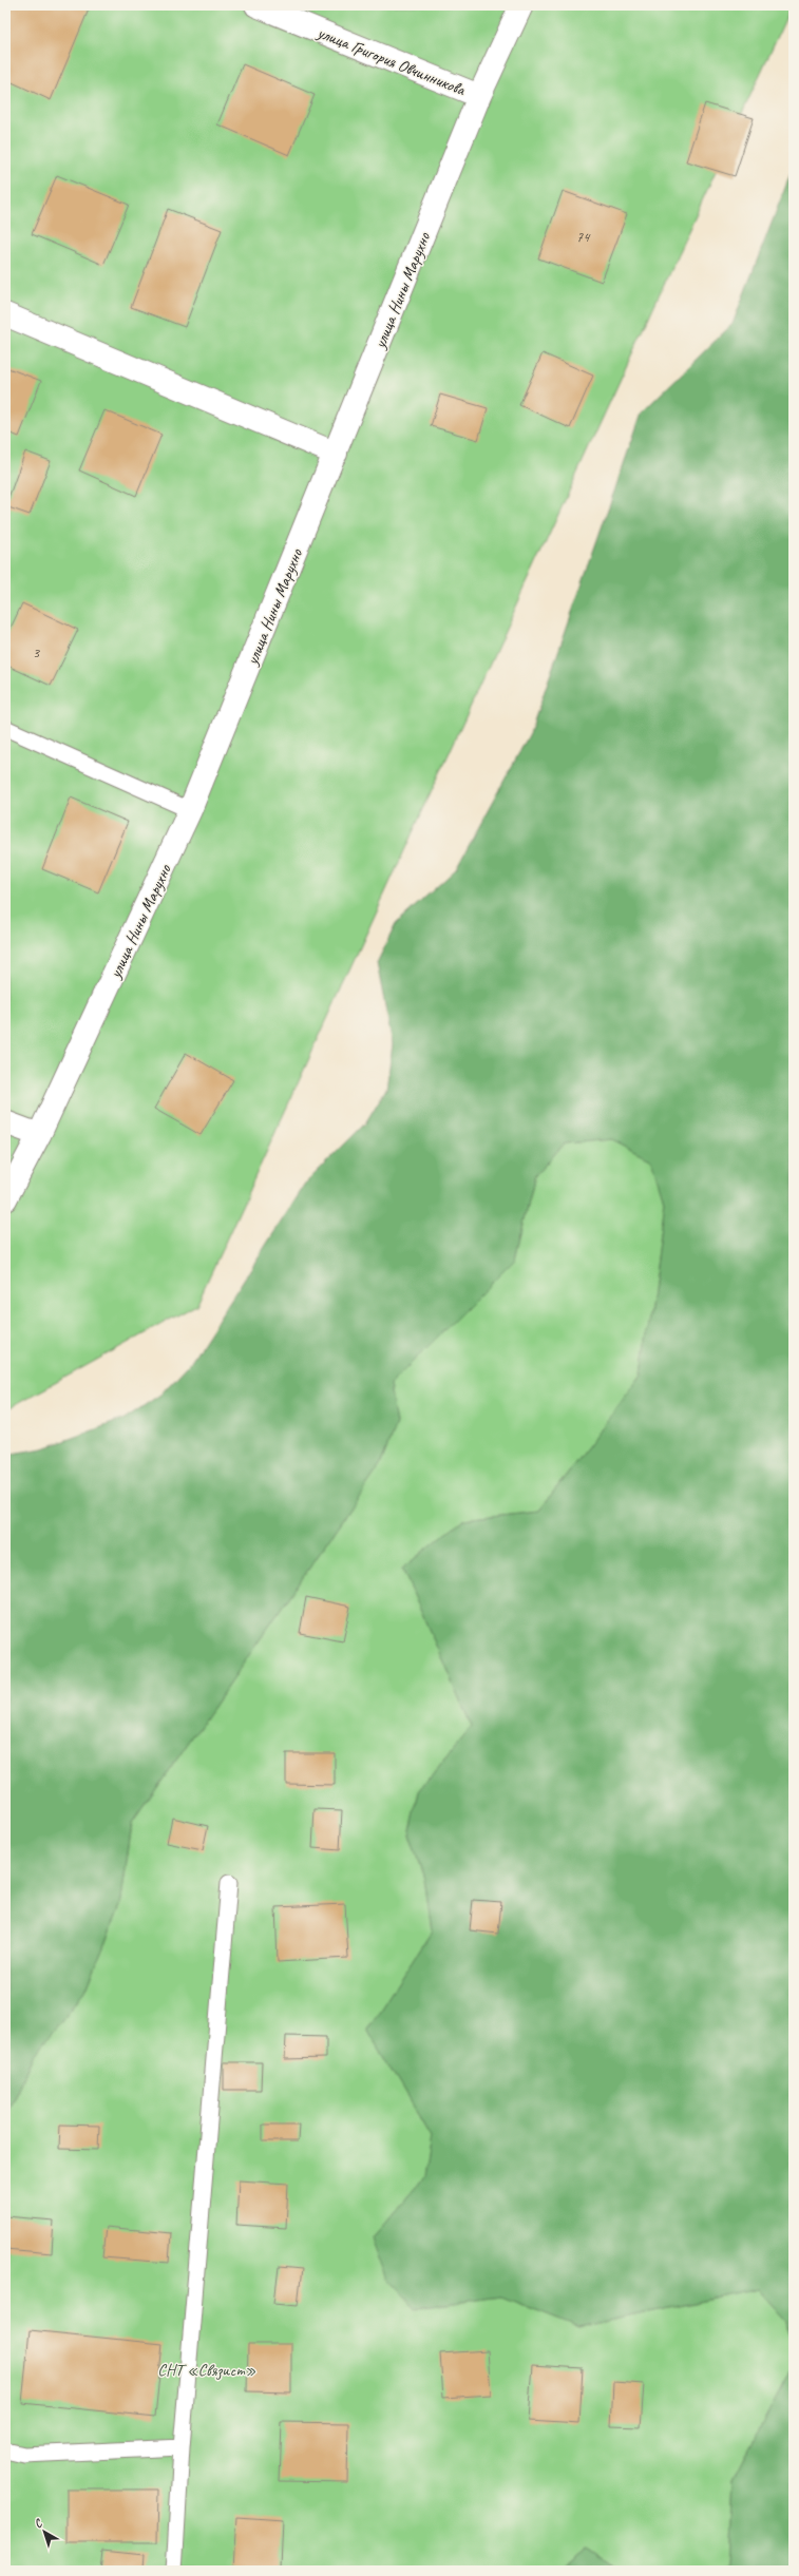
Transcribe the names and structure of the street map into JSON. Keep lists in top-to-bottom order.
{
  "streets": {
    "street": ["улица Григория Овчинникова", "улица Нины Марухно"]
  },
  "crossings": [
    ["улица Григория Овчинникова", "улица Нины Марухно"]
  ],
  "parks": ["СНТ «Связист»"],
  "house_numbers": ["74", "3"],
  "north": "top left"
}
